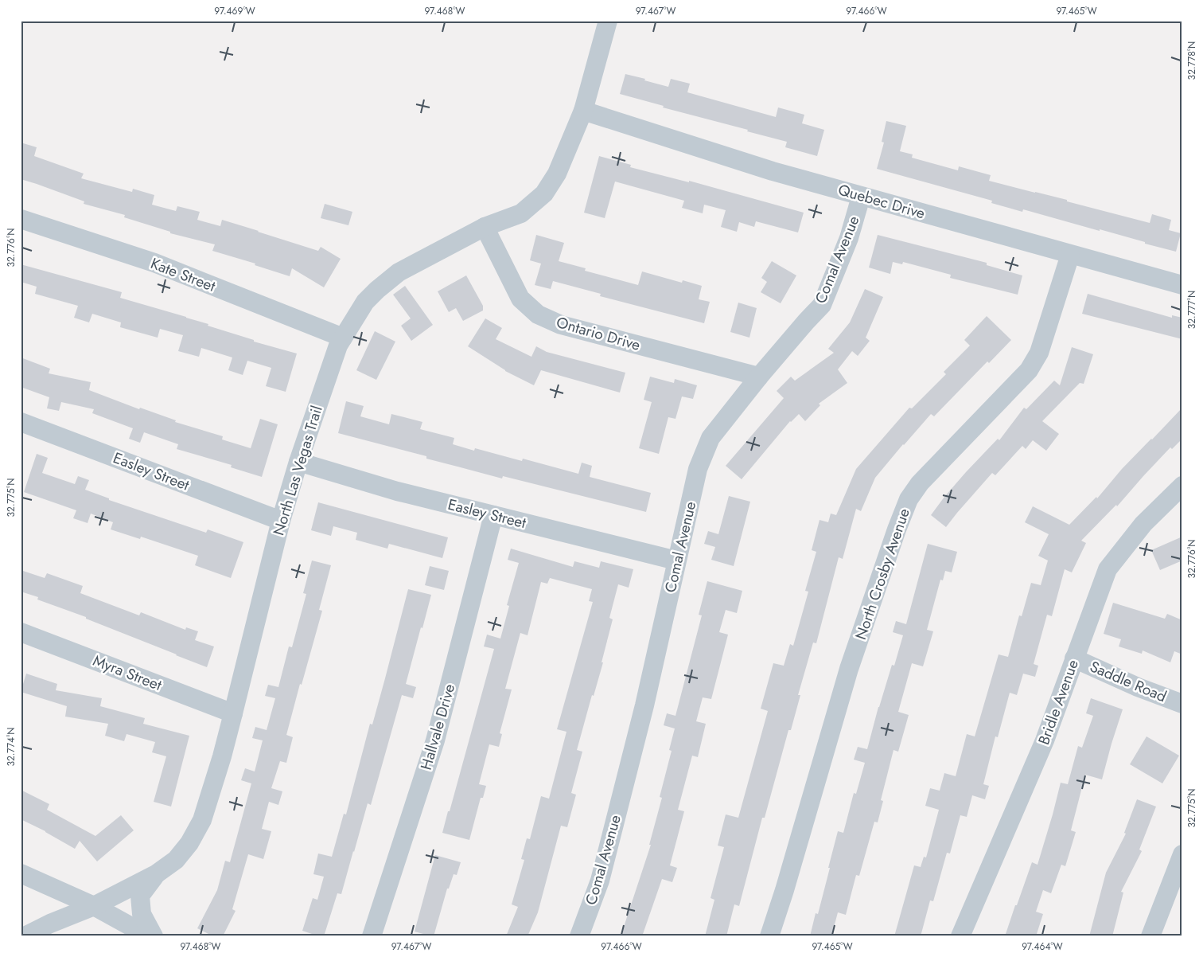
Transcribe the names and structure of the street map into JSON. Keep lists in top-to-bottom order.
{
  "streets": {
    "street": [
      "Quebec Drive",
      "Comal Avenue",
      "Kate Street",
      "Ontario Drive",
      "North Las Vegas Trail",
      "Easley Street",
      "North Crosby Avenue",
      "Myra Street",
      "Saddle Road",
      "Bridle Avenue",
      "Hallvale Drive"
    ]
  },
  "crossings": [
    ["Quebec Drive", "Comal Avenue"],
    ["Quebec Drive", "North Las Vegas Trail"],
    ["Quebec Drive", "North Crosby Avenue"],
    ["Comal Avenue", "Ontario Drive"],
    ["Comal Avenue", "Easley Street"],
    ["Kate Street", "North Las Vegas Trail"],
    ["Ontario Drive", "North Las Vegas Trail"],
    ["North Las Vegas Trail", "Easley Street"],
    ["North Las Vegas Trail", "Myra Street"],
    ["Easley Street", "Hallvale Drive"],
    ["Saddle Road", "Bridle Avenue"]
  ],
  "coordinates": [
    "97.469°W",
    "97.468°W",
    "97.467°W",
    "97.466°W",
    "97.465°W",
    "32.778°N",
    "32.776°N",
    "32.777°N",
    "32.775°N",
    "32.774°N",
    "97.464°W"
  ]
}
